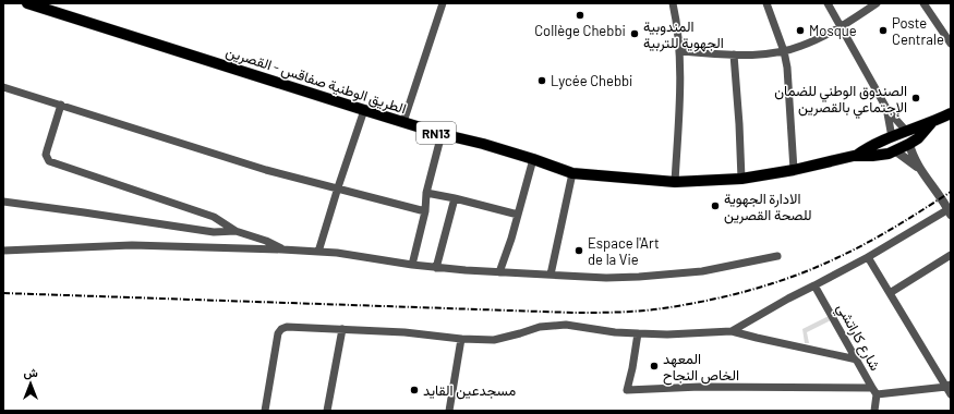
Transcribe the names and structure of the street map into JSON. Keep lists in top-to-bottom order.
{
  "streets": {
    "main road": ["الطريق الوطنية صفاقس - القصرين", "RN13"],
    "street": ["شارع كاراتشي"]
  },
  "places": [
    "Collège Chebbi",
    "Mosque",
    "Poste Centrale",
    "المندوبية الجهوية للتربية",
    "Lycée Chebbi",
    "الصندوق الوطني للضمان الإجتماعي بالقصرين",
    "الادارة الجهوية للصحة القصرين",
    "Espace l'Art de la Vie",
    "المعهد الخاص النجاح",
    "مسجدعين القايد"
  ],
  "north": "top"
}
